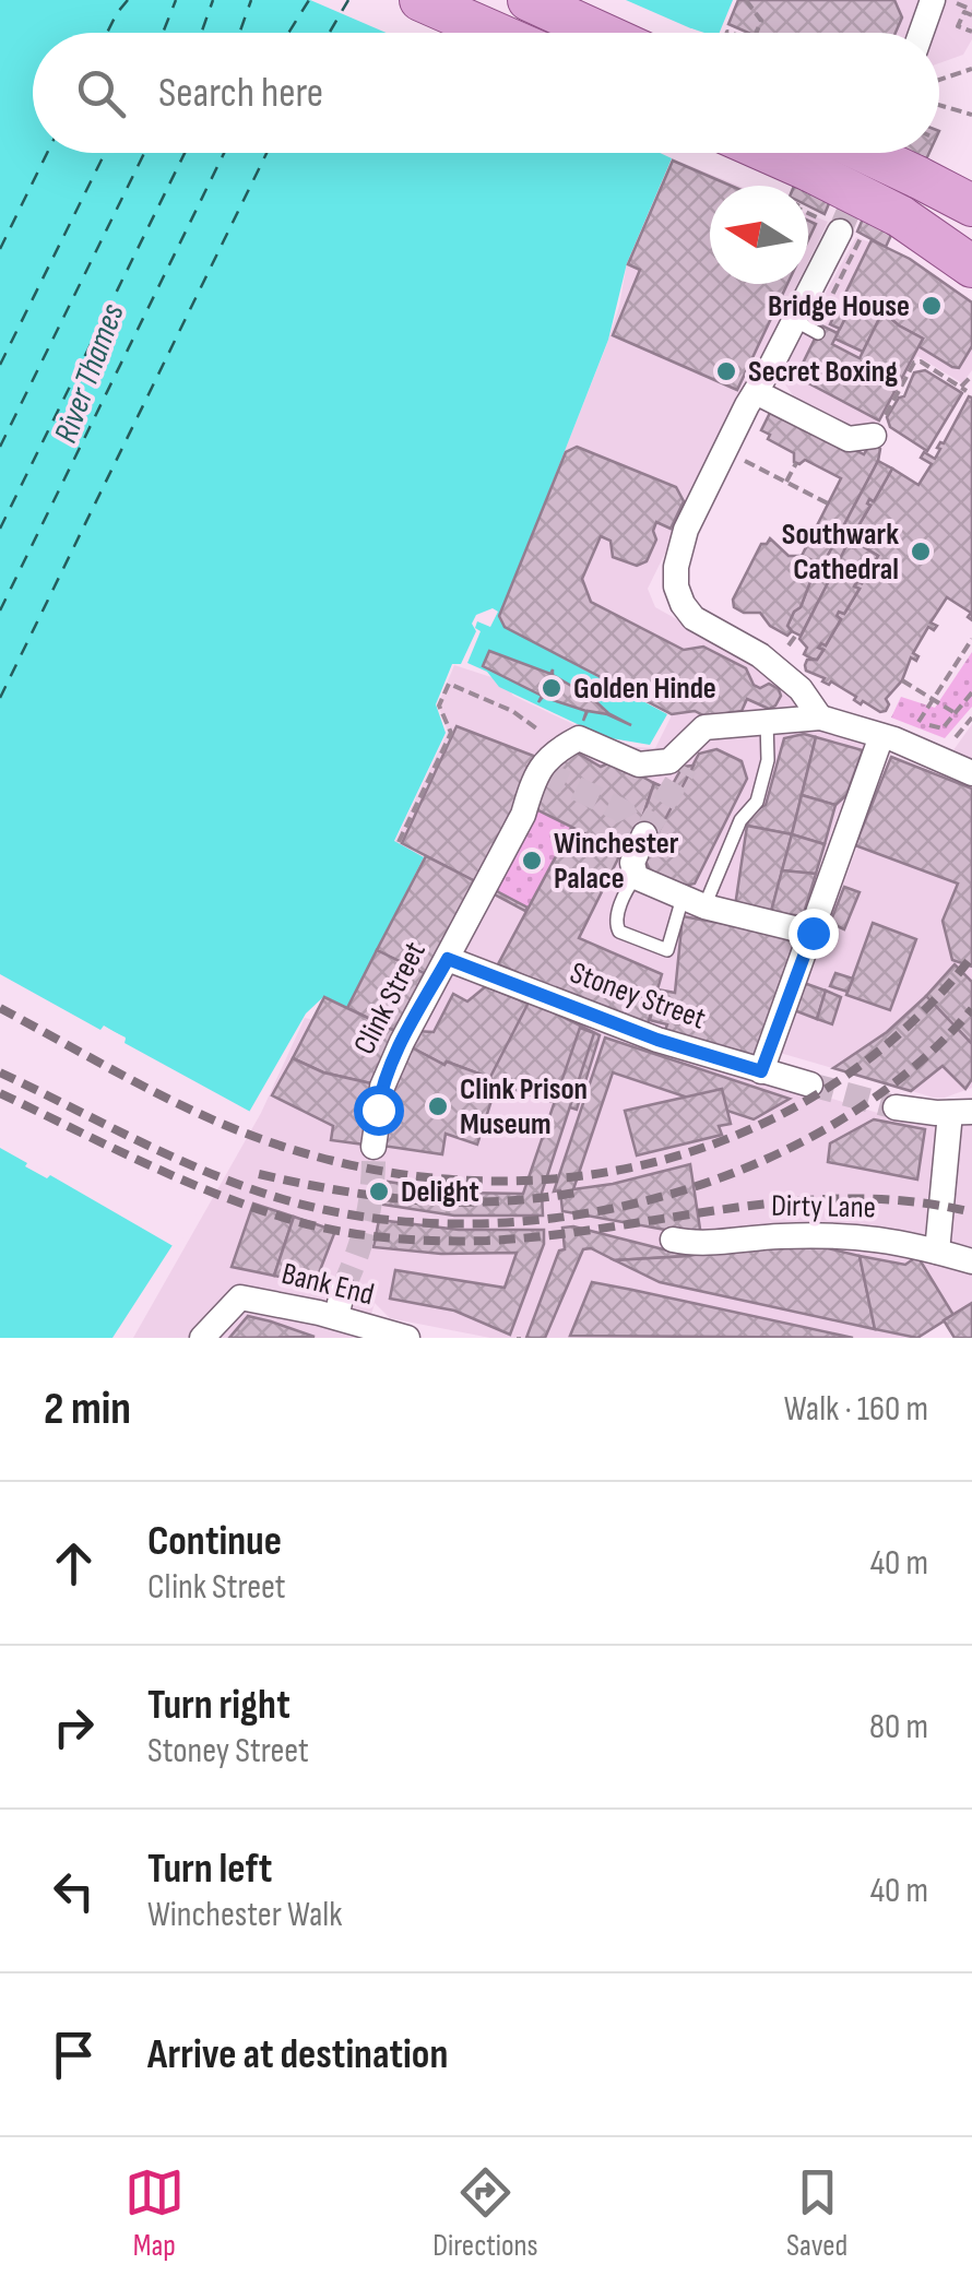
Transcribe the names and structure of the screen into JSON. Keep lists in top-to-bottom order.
{
  "streets": {
    "street": [
      "Stoney Street",
      "Clink Street",
      "Dirty Lane",
      "Bank End"
    ]
  },
  "crossings": [
    ["Stoney Street", "Clink Street"]
  ],
  "water": ["River Thames"],
  "places": [
    "Bridge House",
    "Secret Boxing",
    "Southwark Cathedral",
    "Golden Hinde",
    "Winchester Palace",
    "Clink Prison Museum",
    "Delight"
  ],
  "north": "left",
  "page": {
    "search": "Search here",
    "heading": ["2 min", "Walk · 160 m"],
    "list": [
      ["Continue", "Clink Street", "40 m"],
      ["Turn right", "Stoney Street", "80 m"],
      ["Turn left", "Winchester Walk", "40 m"],
      "Arrive at destination"
    ],
    "nav": ["Map", "Directions", "Saved"]
  }
}
